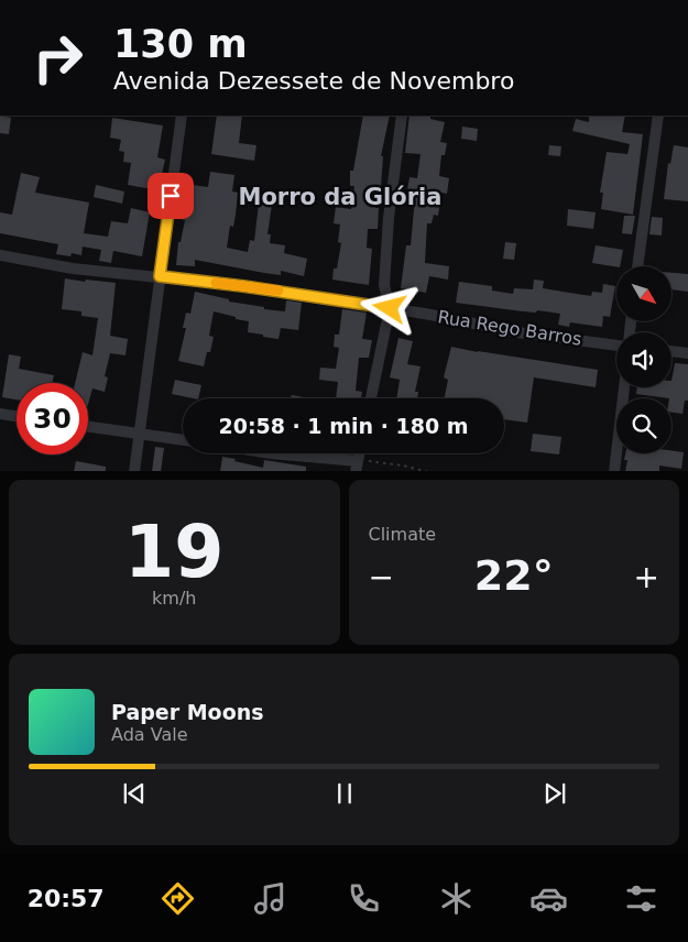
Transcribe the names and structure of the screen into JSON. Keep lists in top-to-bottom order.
{
  "streets": {
    "street": ["Rua Rego Barros"]
  },
  "districts": ["Morro da Glória"],
  "north": "bottom right",
  "page": {
    "turn": ["130 m", "Avenida Dezessete de Novembro"],
    "limit": "30",
    "trip": "20:58 · 1 min · 180 m",
    "tile": [
      ["19", "km/h"],
      "Climate"
    ],
    "heat": ["−", "22°", "+"],
    "song": ["Paper Moons", "Ada Vale"],
    "tabs": "20:57"
  }
}
